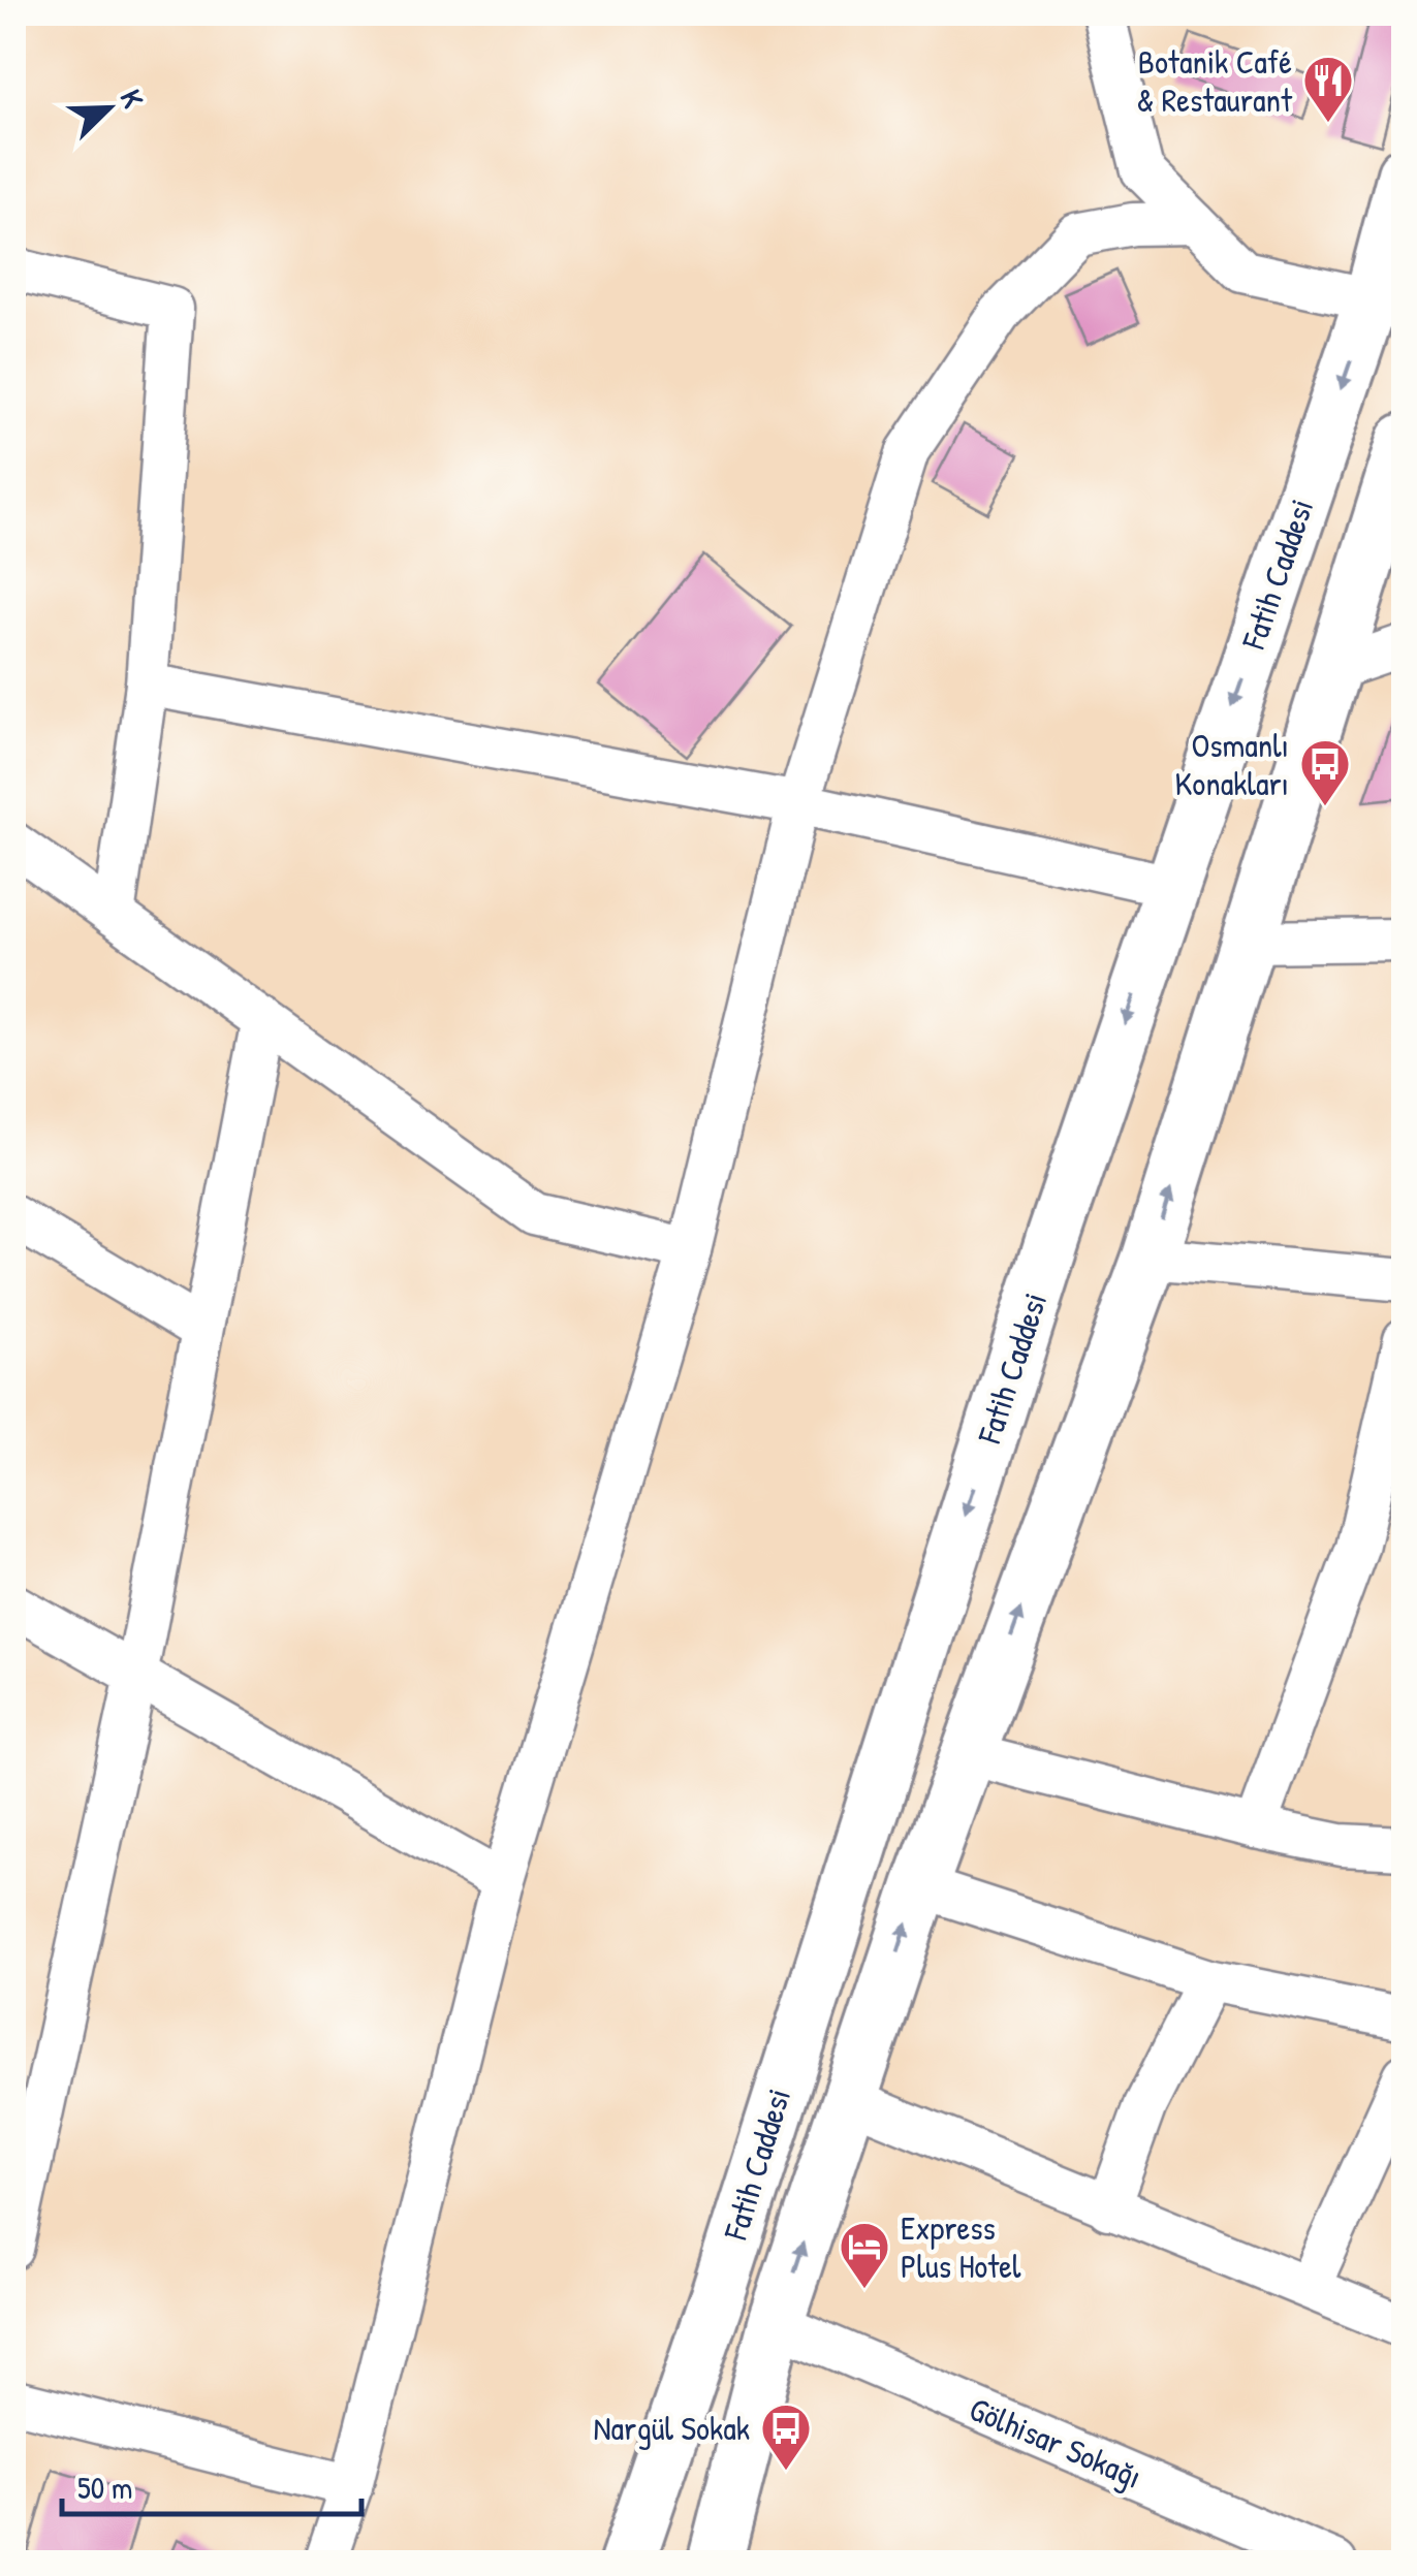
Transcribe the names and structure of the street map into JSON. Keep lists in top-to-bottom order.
{
  "streets": {
    "main road": ["Fatih Caddesi"],
    "street": ["Gölhisar Sokağı"]
  },
  "crossings": [
    ["Fatih Caddesi", "Gölhisar Sokağı"]
  ],
  "places": {
    "restaurant": ["Botanik Café & Restaurant"],
    "bus stop": ["Osmanlı Konakları", "Nargül Sokak"],
    "hotel": ["Express Plus Hotel"]
  },
  "scale_bar": "50 m",
  "north": "top right"
}
